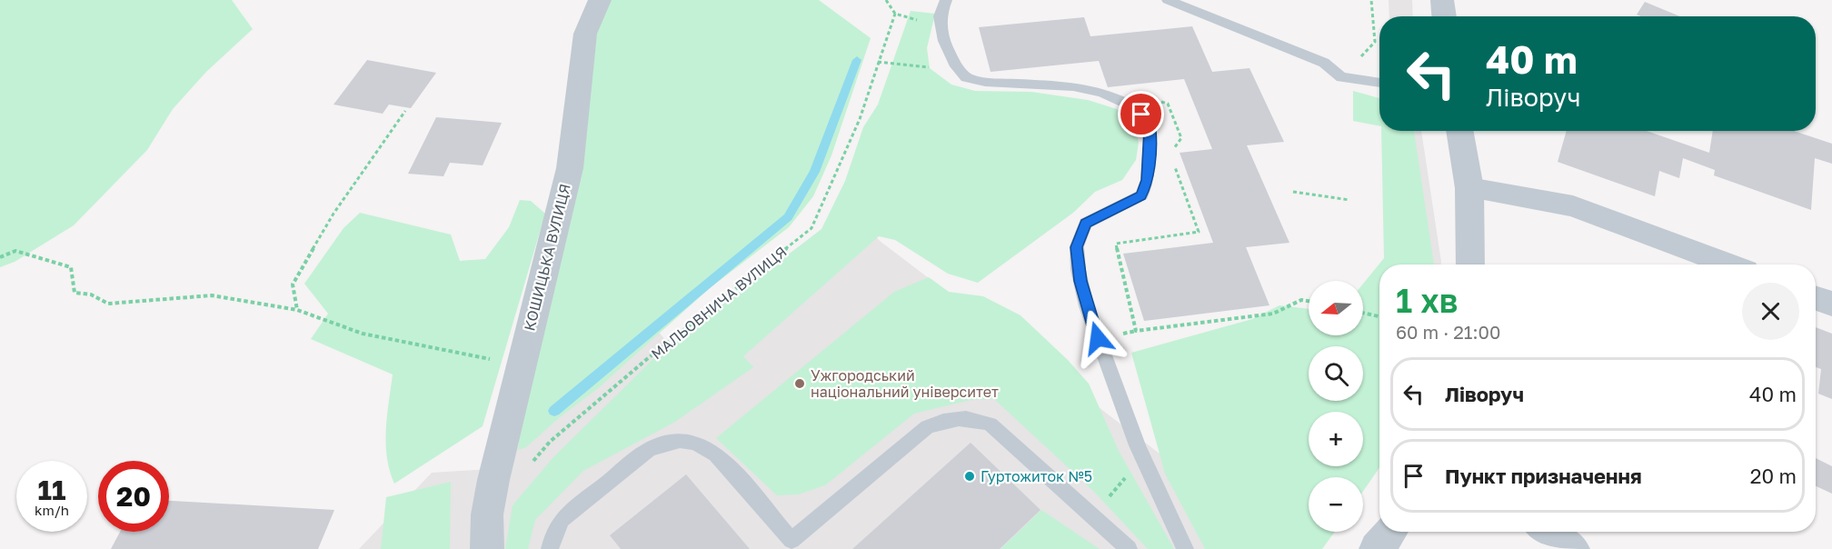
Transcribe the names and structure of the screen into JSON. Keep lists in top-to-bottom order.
{
  "streets": {
    "street": ["КОШИЦЬКА ВУЛИЦЯ"],
    "path": ["МАЛЬОВНИЧА ВУЛИЦЯ"]
  },
  "places": ["Ужгородський національний університет", "Гуртожиток №5"],
  "north": "left",
  "page": {
    "turn": ["40 m", "Ліворуч"],
    "heading": ["1 хв", "60 m · 21:00"],
    "map_buttons": ["+", "−"],
    "list": [
      {
        "name": "Ліворуч",
        "value": "40 m"
      },
      {
        "name": "Пункт призначення",
        "value": "20 m"
      }
    ],
    "speed": "11 km/h",
    "limit": "20"
  }
}
